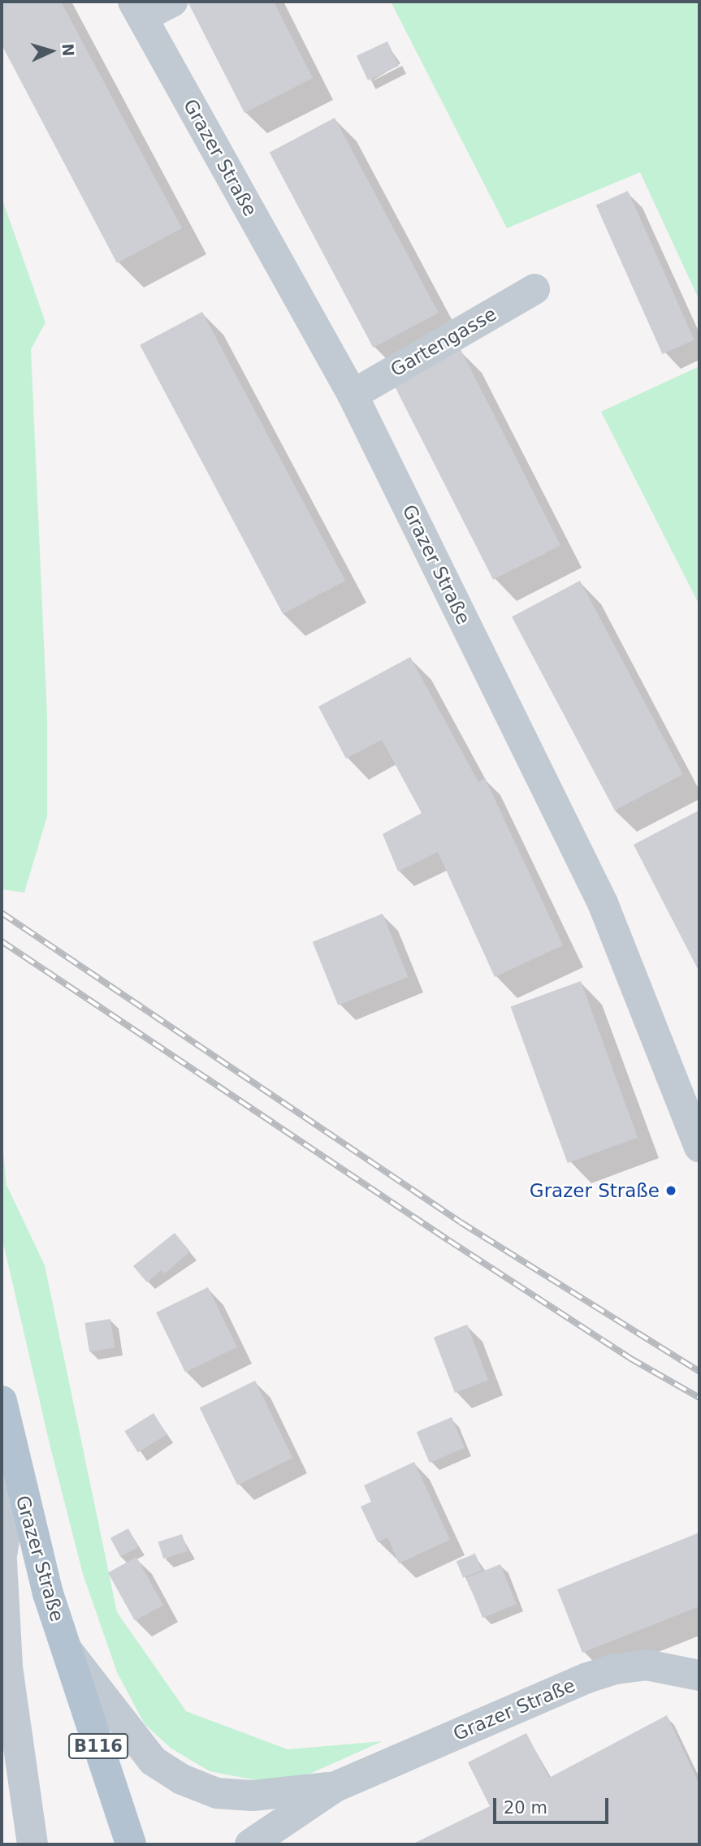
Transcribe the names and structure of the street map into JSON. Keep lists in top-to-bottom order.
{
  "streets": {
    "main road": ["Grazer Straße", "B116"],
    "street": ["Gartengasse"]
  },
  "crossings": [
    ["Grazer Straße", "Gartengasse"]
  ],
  "places": ["Grazer Straße"],
  "scale_bar": "20 m",
  "north": "right"
}
